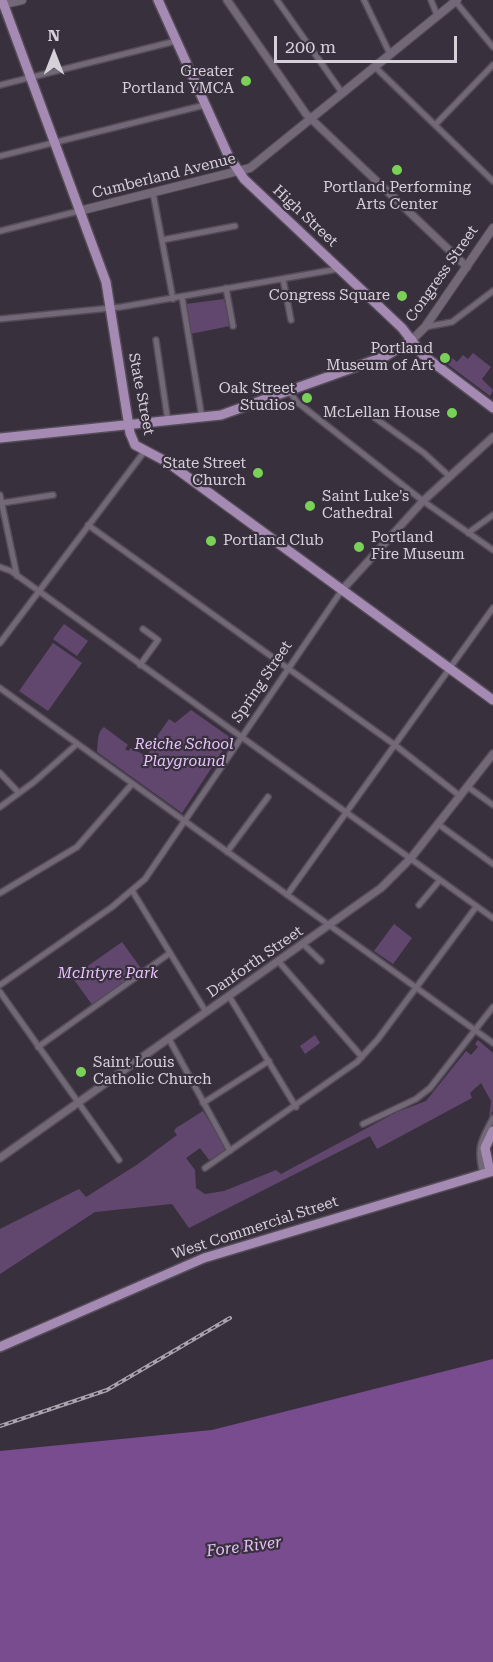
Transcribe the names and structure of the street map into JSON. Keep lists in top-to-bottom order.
{
  "streets": {
    "main road": [
      "Cumberland Avenue",
      "High Street",
      "Congress Street",
      "State Street",
      "West Commercial Street"
    ],
    "street": ["Spring Street", "Danforth Street"]
  },
  "crossings": [
    ["Cumberland Avenue", "High Street"],
    ["Cumberland Avenue", "State Street"],
    ["High Street", "Congress Street"],
    ["Congress Street", "State Street"],
    ["State Street", "Spring Street"]
  ],
  "water": ["Fore River"],
  "parks": ["Reiche School Playground", "McIntyre Park"],
  "places": [
    "Greater Portland YMCA",
    "Portland Performing Arts Center",
    "Congress Square",
    "Portland Museum of Art",
    "Oak Street Studios",
    "McLellan House",
    "State Street Church",
    "Saint Luke's Cathedral",
    "Portland Club",
    "Portland Fire Museum",
    "Saint Louis Catholic Church"
  ],
  "scale_bar": "200 m",
  "north": "top"
}
